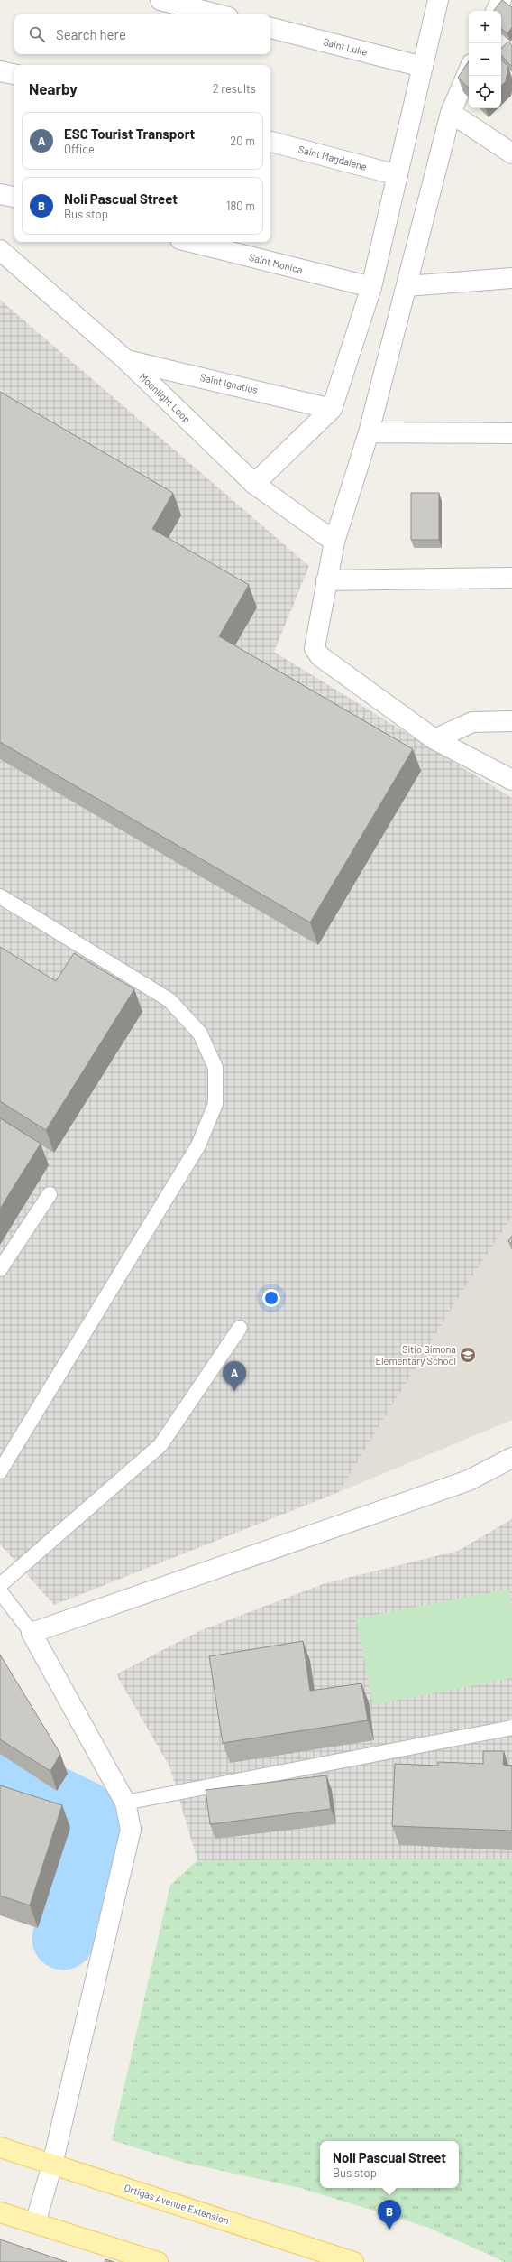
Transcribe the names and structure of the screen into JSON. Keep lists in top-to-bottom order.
{
  "streets": {
    "main road": ["Ortigas Avenue Extension"],
    "street": [
      "Saint Luke",
      "Saint Magdalene",
      "Saint Monica",
      "Saint Ignatius",
      "Moonlight Loop"
    ]
  },
  "crossings": [
    ["Saint Ignatius", "Moonlight Loop"]
  ],
  "places": {
    "school or university": ["Sitio Simona Elementary School"]
  },
  "page": {
    "map_buttons": ["+", "−"],
    "search": "Search here",
    "heading": ["Nearby", "2 results"],
    "list": [
      {
        "mark": "A",
        "name": "ESC Tourist Transport",
        "note": "Office",
        "value": "20 m"
      },
      {
        "mark": "B",
        "name": "Noli Pascual Street",
        "note": "Bus stop",
        "value": "180 m"
      }
    ],
    "pins": ["A", "B"],
    "popup": ["Noli Pascual Street", "Bus stop"]
  }
}
